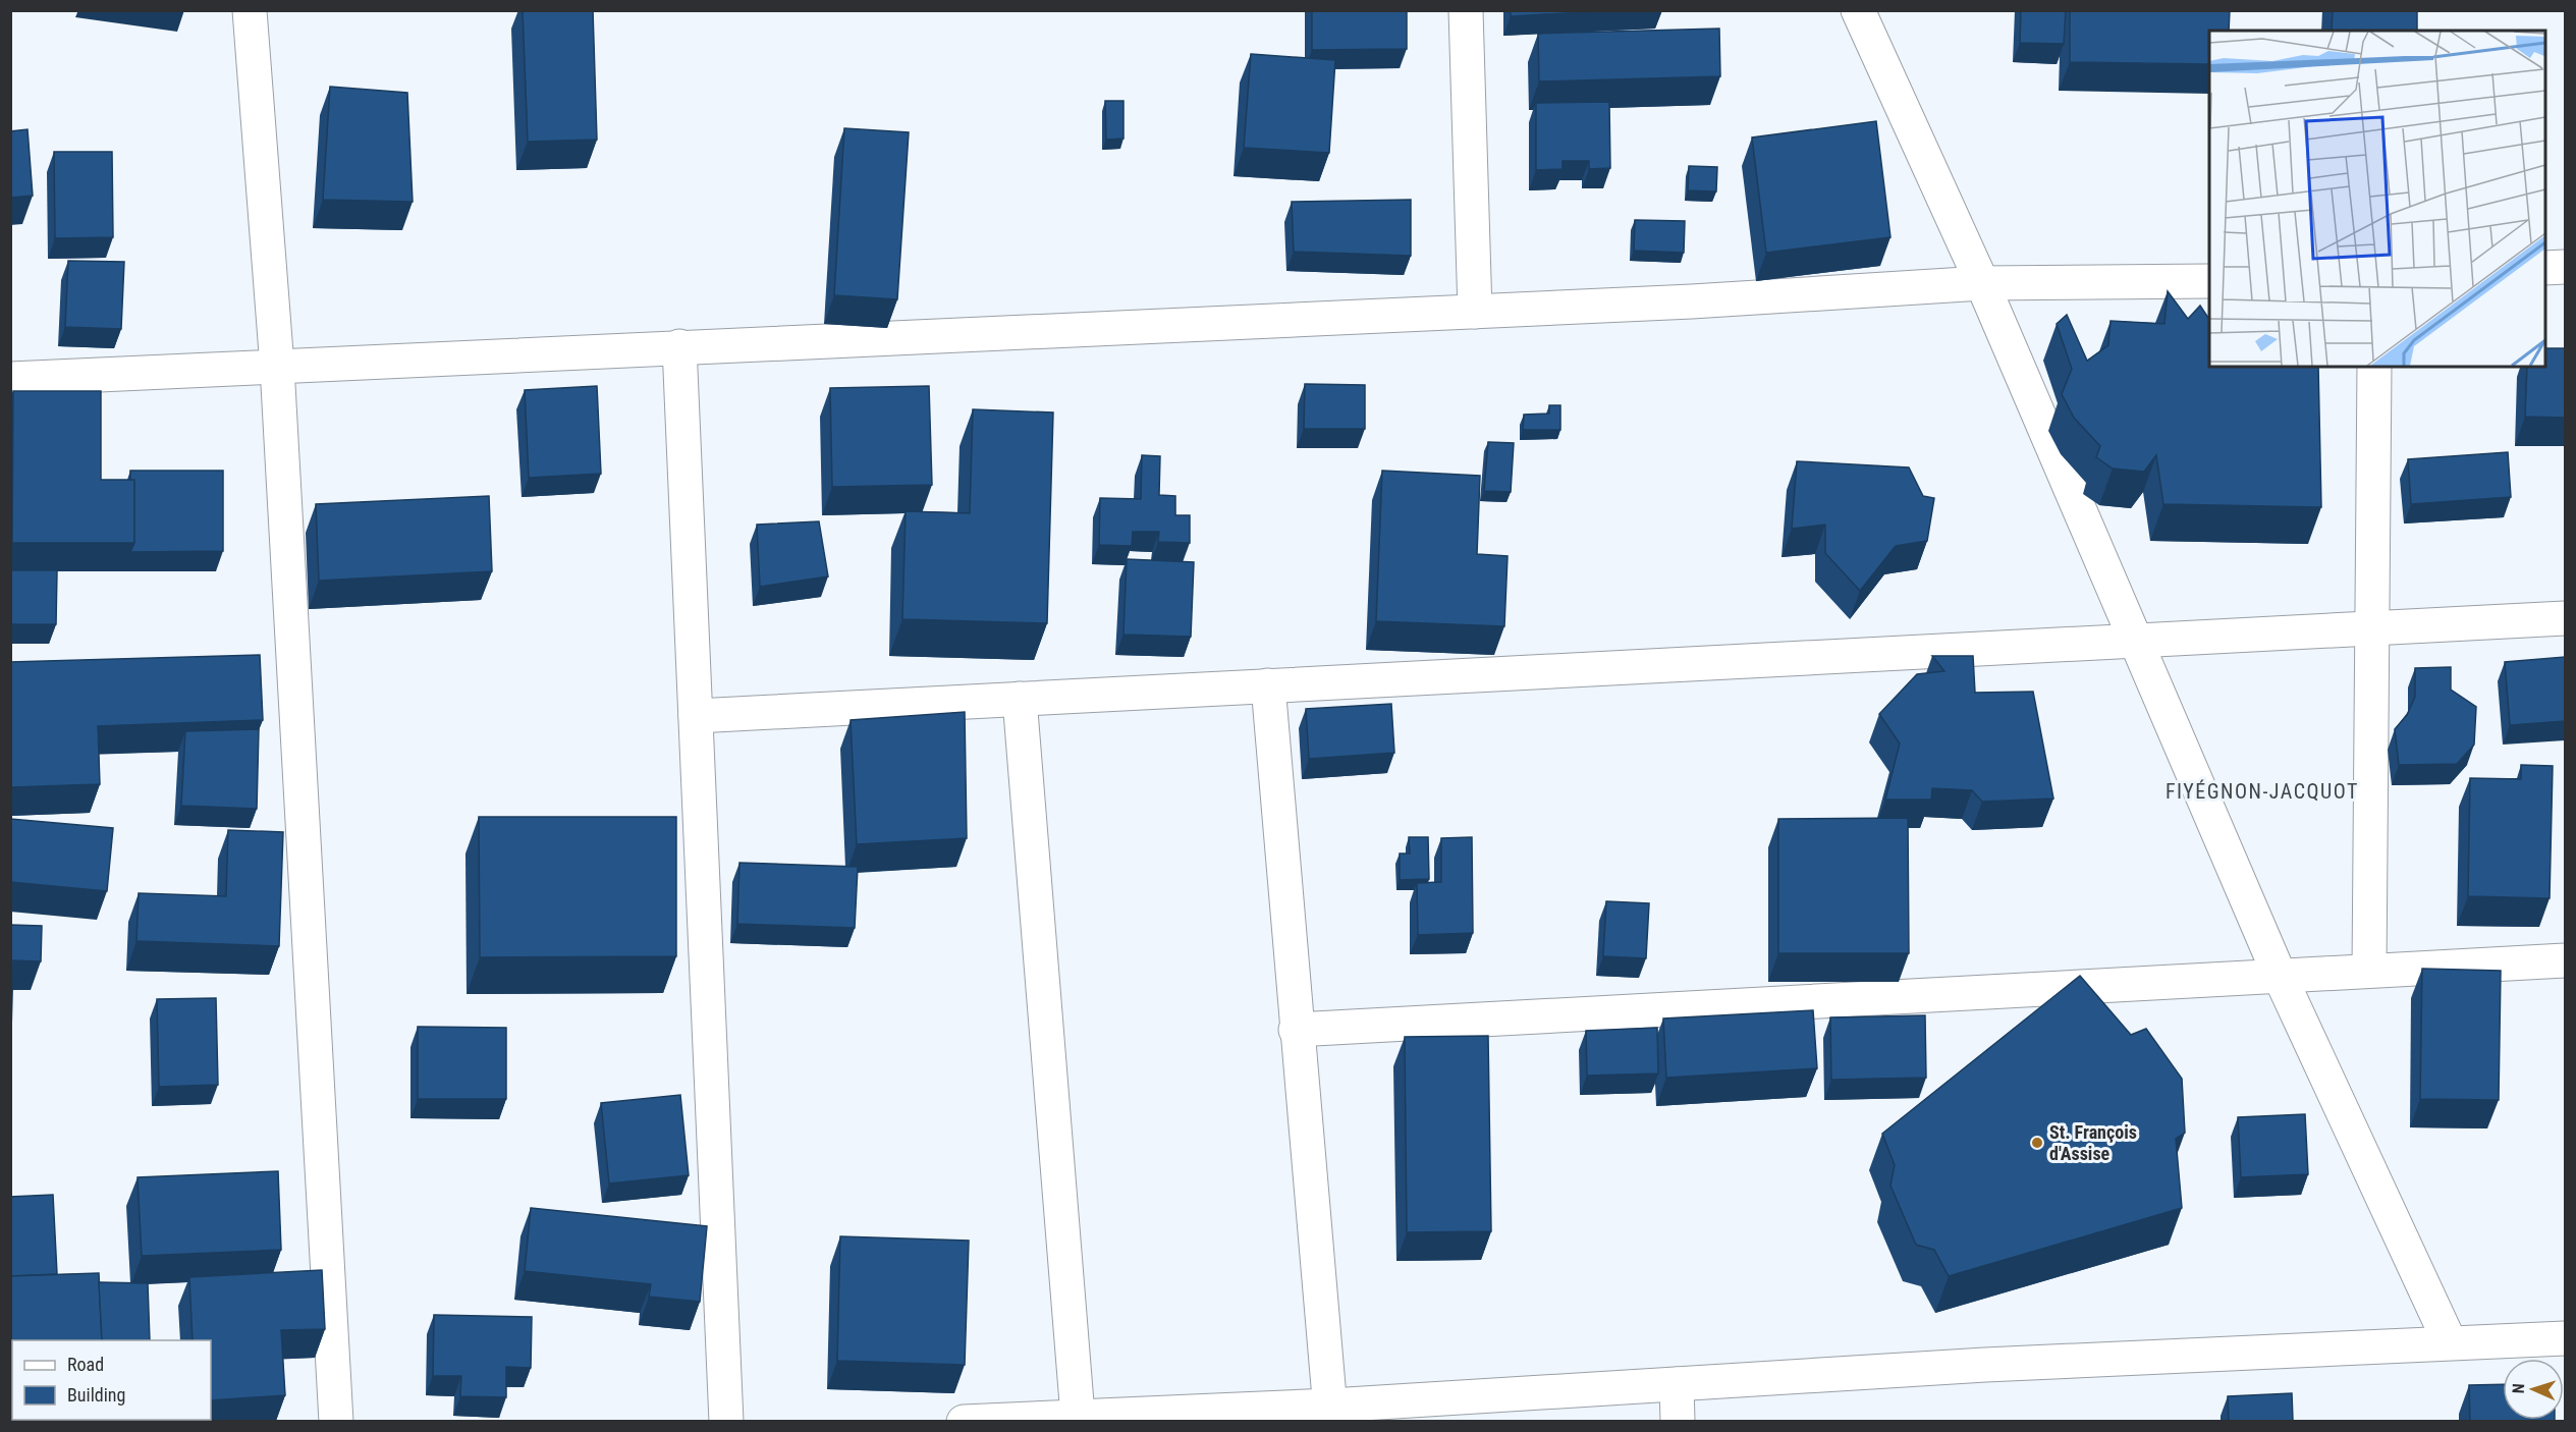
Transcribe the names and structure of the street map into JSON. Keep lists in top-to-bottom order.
{
  "districts": ["FIYÉGNON-JACQUOT"],
  "places": ["St. François d'Assise"],
  "legend": ["Road", "Building"],
  "north": "left"
}
